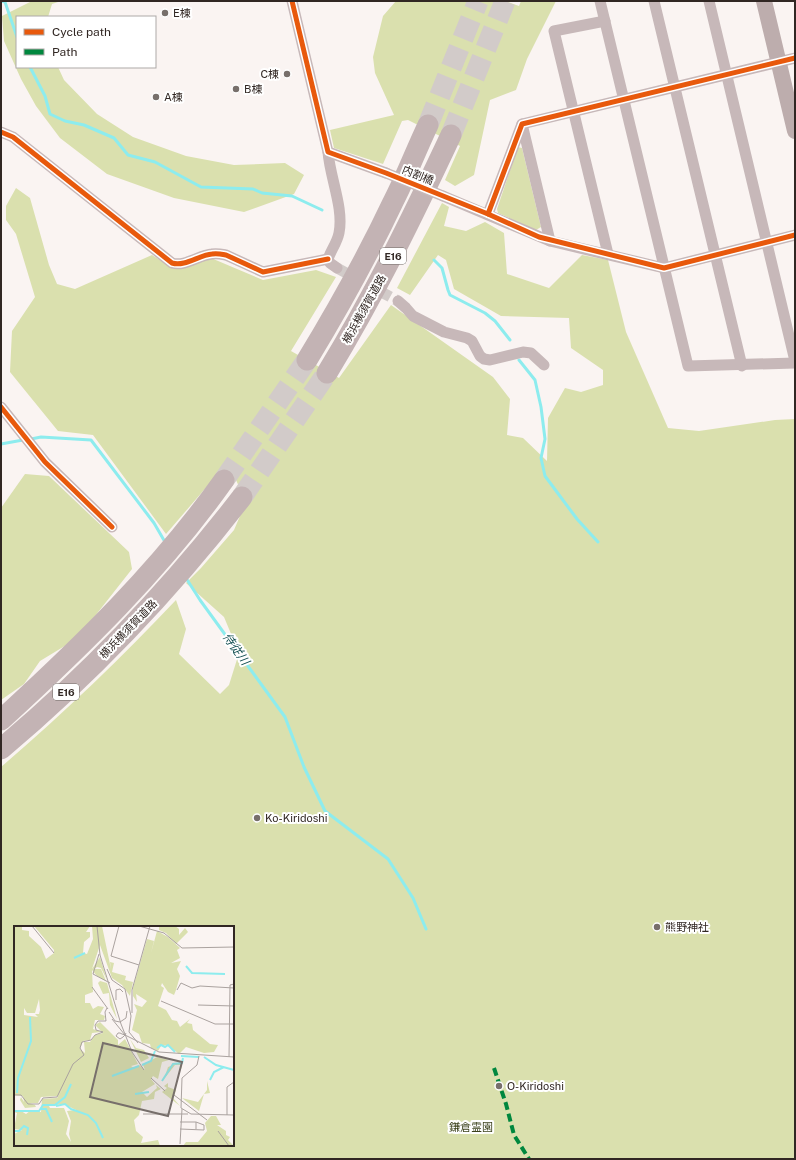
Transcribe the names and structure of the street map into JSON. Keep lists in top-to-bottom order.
{
  "streets": {
    "highway": ["E16", "横浜横須賀道路"],
    "street": ["内割橋"]
  },
  "water": ["侍従川"],
  "parks": ["鎌倉霊園"],
  "places": [
    "E棟",
    "C棟",
    "B棟",
    "A棟",
    "Ko-Kiridoshi",
    "熊野神社",
    "O-Kiridoshi"
  ],
  "legend": ["Cycle path", "Path"]
}
